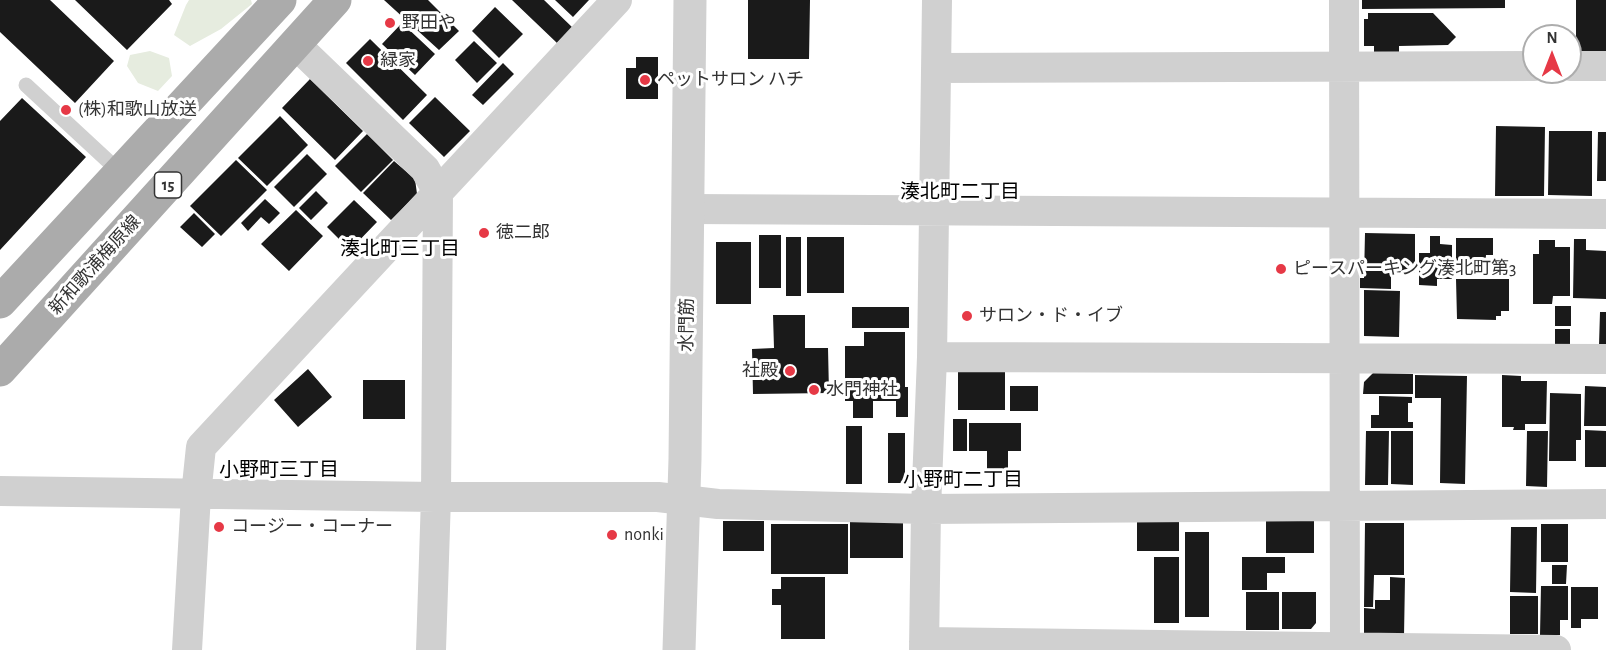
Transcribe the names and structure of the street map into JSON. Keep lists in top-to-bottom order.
{
  "streets": {
    "main road": ["15", "新和歌浦梅原線"],
    "street": ["水門筋"]
  },
  "districts": [
    "湊北町二丁目",
    "湊北町三丁目",
    "小野町三丁目",
    "小野町二丁目"
  ],
  "places": [
    "野田や",
    "緑家",
    "ペットサロン ハチ",
    "(株)和歌山放送",
    "徳二郎",
    "ピースパーキング湊北町第3",
    "サロン・ド・イブ",
    "社殿",
    "水門神社",
    "コージー・コーナー",
    "nonki"
  ],
  "north": "top"
}
